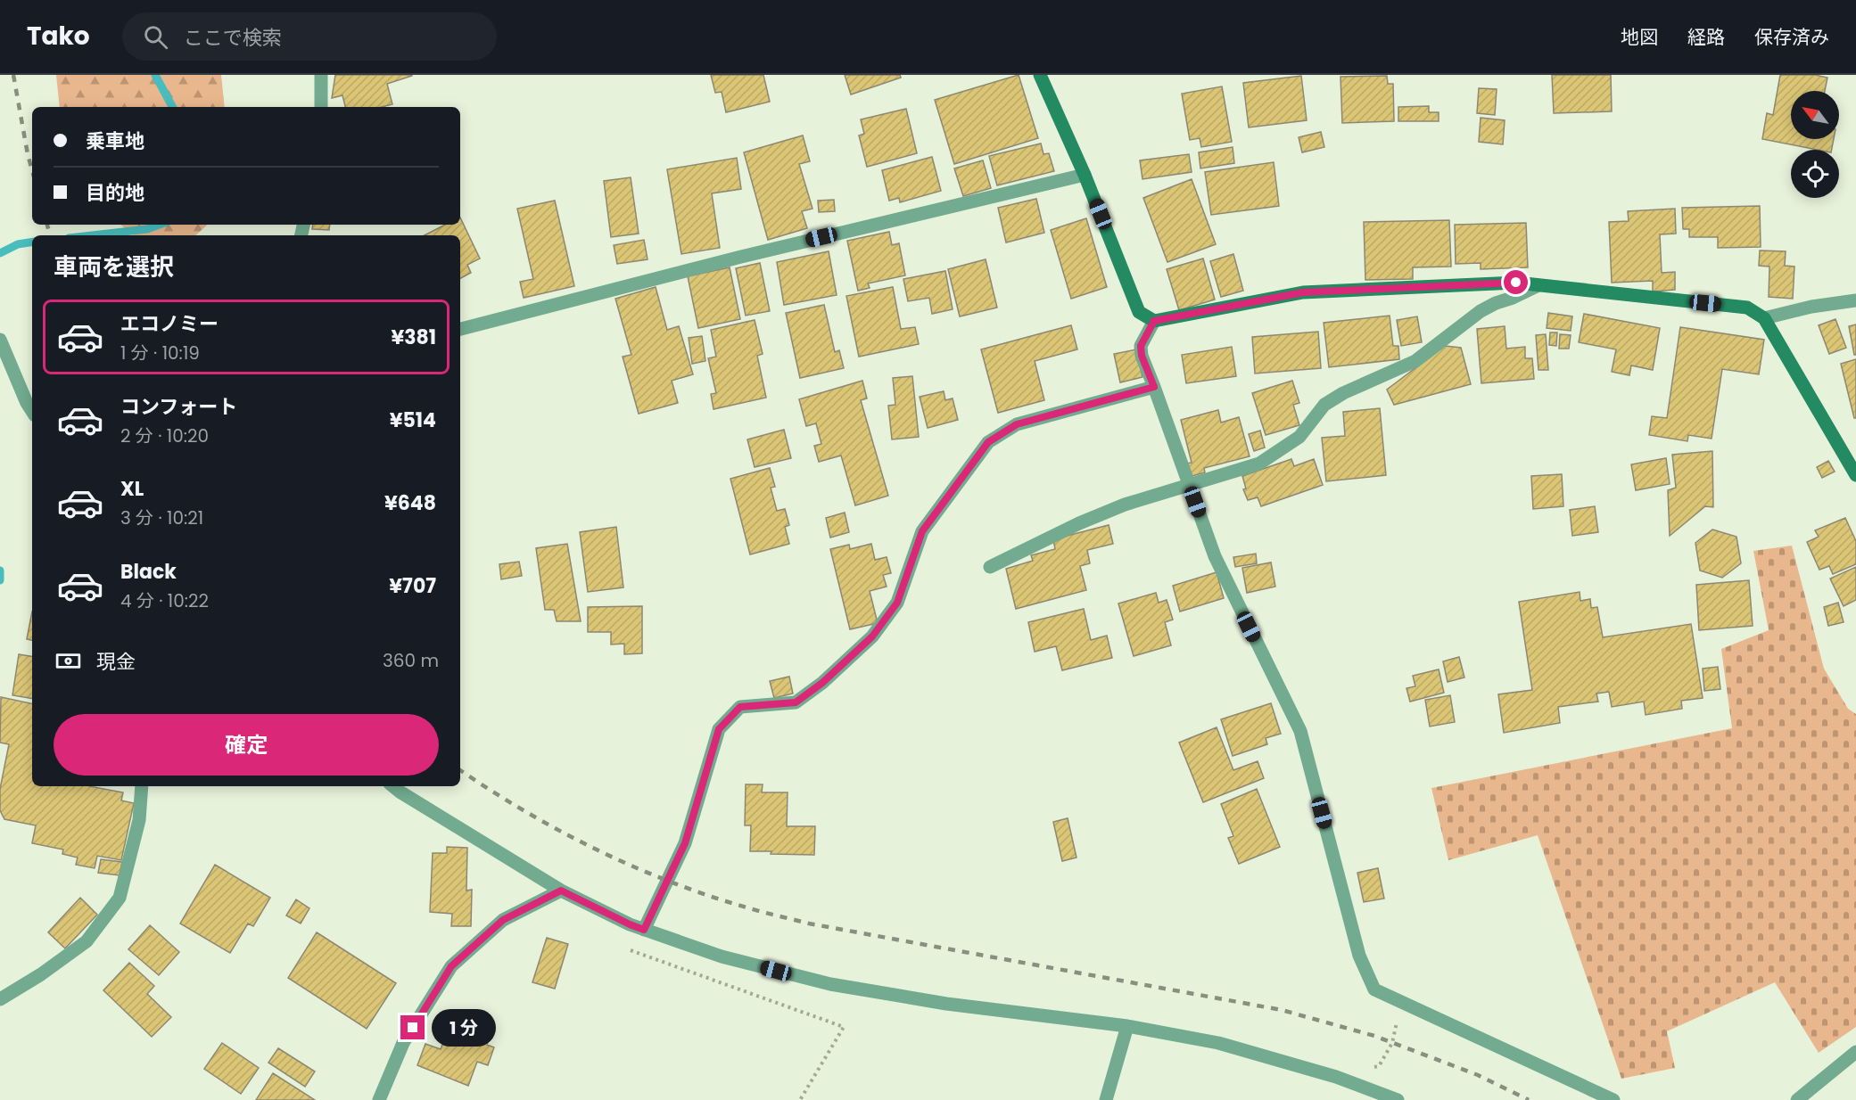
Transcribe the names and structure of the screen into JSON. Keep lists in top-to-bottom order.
{
  "north": "top left",
  "page": {
    "header": "Tako",
    "search": "ここで検索",
    "nav": ["地図", "経路", "保存済み"],
    "banner": ["乗車地", "目的地"],
    "heading": "車両を選択",
    "list": [
      {
        "name": "エコノミー",
        "note": "1 分 · 10:19",
        "value": "¥381"
      },
      {
        "name": "コンフォート",
        "note": "2 分 · 10:20",
        "value": "¥514"
      },
      {
        "name": "XL",
        "note": "3 分 · 10:21",
        "value": "¥648"
      },
      {
        "name": "Black",
        "note": "4 分 · 10:22",
        "value": "¥707"
      }
    ],
    "pay": ["現金", "360 m"],
    "buttons": "確定",
    "bubble": "1 分"
  }
}
